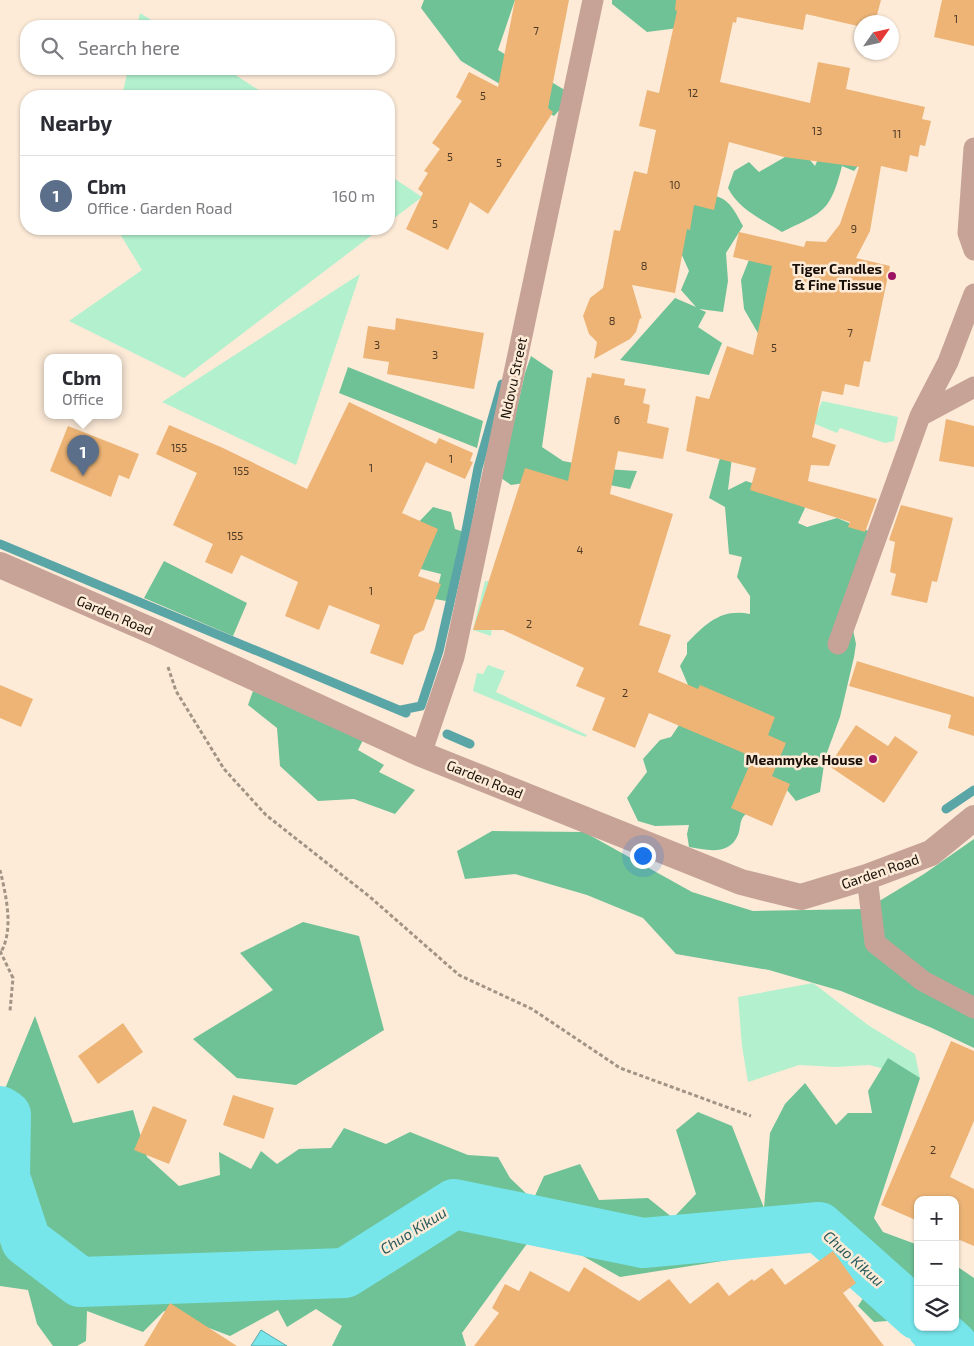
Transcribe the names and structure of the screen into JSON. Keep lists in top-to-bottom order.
{
  "streets": {
    "street": ["Ndovu Street", "Garden Road"]
  },
  "crossings": [
    ["Ndovu Street", "Garden Road"]
  ],
  "water": ["Chuo Kikuu"],
  "places": ["Tiger Candles & Fine Tissue", "Meanmyke House"],
  "house_numbers": [
    "1",
    "7",
    "12",
    "5",
    "13",
    "11",
    "5",
    "5",
    "10",
    "5",
    "9",
    "8",
    "8",
    "7",
    "3",
    "5",
    "3",
    "6",
    "155",
    "1",
    "1",
    "155",
    "155",
    "4",
    "1",
    "2",
    "2",
    "2"
  ],
  "north": "top right",
  "page": {
    "search": "Search here",
    "heading": "Nearby",
    "list": [
      {
        "mark": "1",
        "name": "Cbm",
        "note": "Office · Garden Road",
        "value": "160 m"
      }
    ],
    "popup": ["Cbm", "Office"],
    "pins": "1",
    "map_buttons": ["+", "−"]
  }
}
